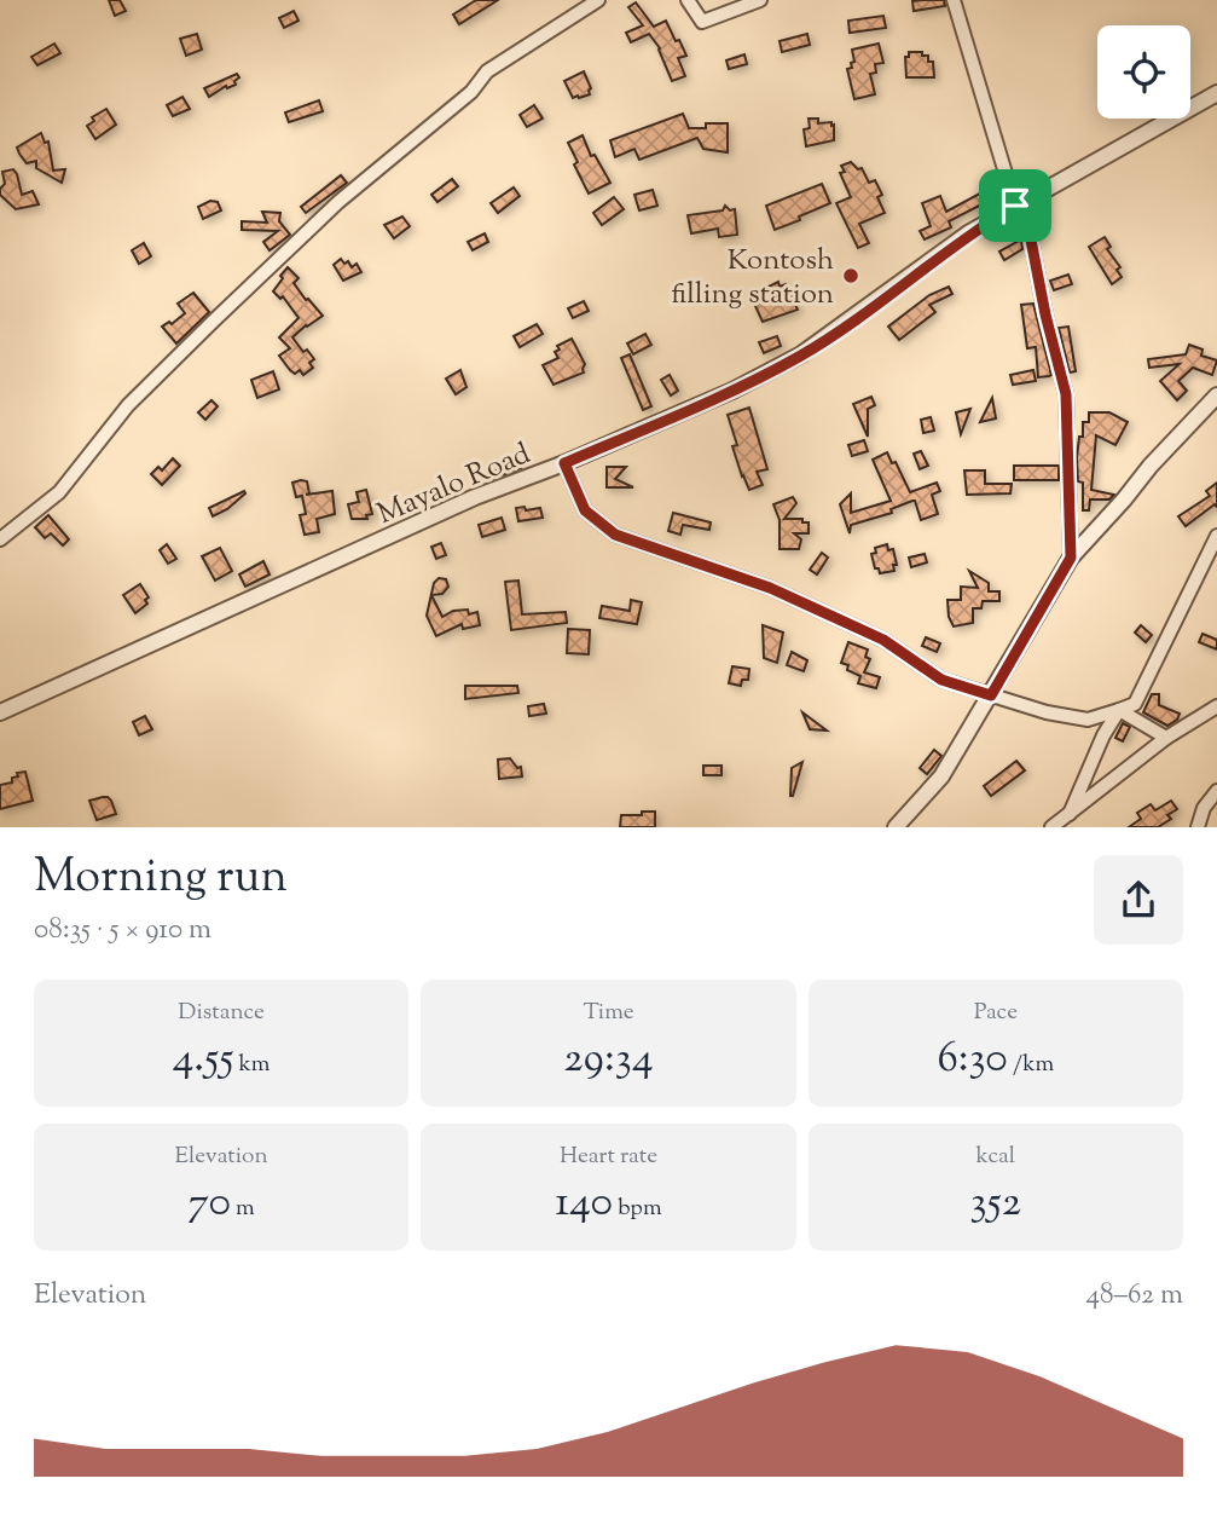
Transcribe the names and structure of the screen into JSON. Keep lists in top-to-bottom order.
{
  "streets": {
    "street": ["Mayalo Road"]
  },
  "places": ["Kontosh filling station"],
  "page": {
    "heading": ["Morning run", "08:35 · 5 × 910 m"],
    "stats": [
      ["Distance", "4.55 km"],
      ["Time", "29:34"],
      ["Pace", "6:30 /km"],
      ["Elevation", "70 m"],
      ["Heart rate", "140 bpm"],
      ["kcal", "352"]
    ],
    "chart": ["Elevation", "48–62 m"]
  }
}
